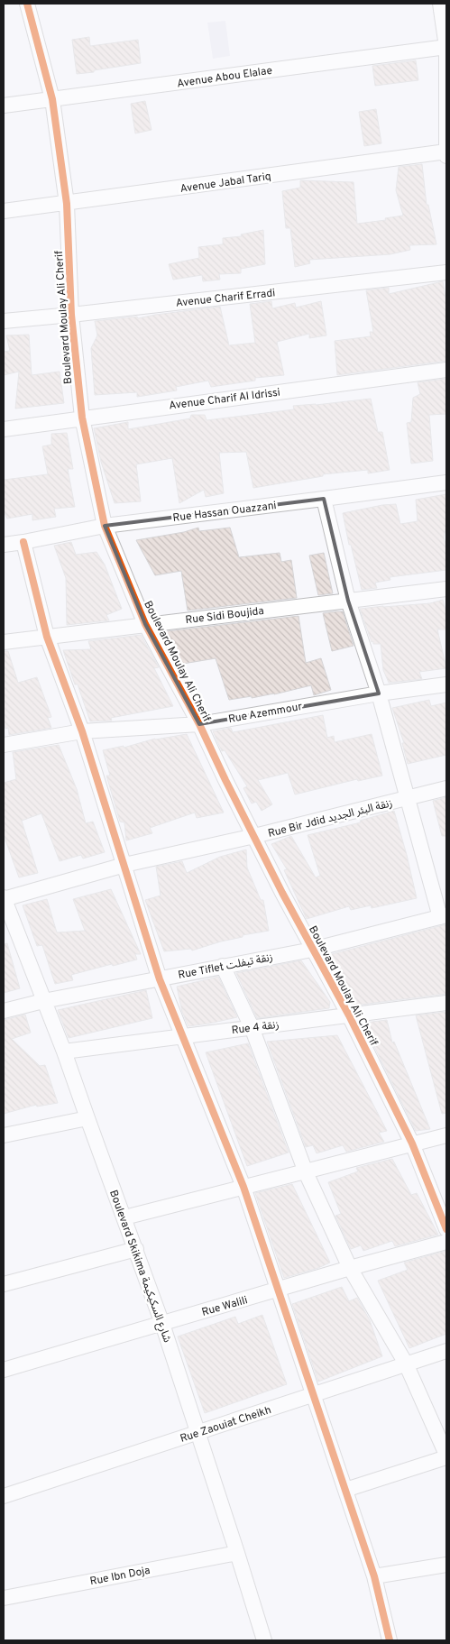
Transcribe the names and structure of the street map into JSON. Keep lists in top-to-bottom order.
{
  "streets": {
    "street": [
      "Avenue Abou Elalae",
      "Avenue Jabal Tariq",
      "Avenue Charif Erradi",
      "Boulevard Moulay Ali Cherif",
      "Avenue Charif Al Idrissi",
      "Rue Hassan Ouazzani",
      "Rue Sidi Boujida",
      "Rue Azemmour",
      "Rue Bir Jdid زنقة البئر الجديد",
      "Rue Tiflet زنقة تيفلت",
      "Rue 4 زنقة",
      "Boulevard Skikima شارع السكيكيمة",
      "Rue Walili",
      "Rue Zaouiat Cheikh",
      "Rue Ibn Doja"
    ]
  },
  "crossings": [
    ["Avenue Abou Elalae", "Boulevard Moulay Ali Cherif"],
    ["Avenue Jabal Tariq", "Boulevard Moulay Ali Cherif"],
    ["Avenue Charif Erradi", "Boulevard Moulay Ali Cherif"],
    ["Boulevard Moulay Ali Cherif", "Avenue Charif Al Idrissi"],
    ["Boulevard Moulay Ali Cherif", "Rue Hassan Ouazzani"],
    ["Boulevard Moulay Ali Cherif", "Rue Sidi Boujida"],
    ["Boulevard Moulay Ali Cherif", "Rue Azemmour"],
    ["Boulevard Moulay Ali Cherif", "Rue Bir Jdid زنقة البئر الجديد"],
    ["Boulevard Moulay Ali Cherif", "Rue Tiflet زنقة تيفلت"],
    ["Boulevard Moulay Ali Cherif", "Rue 4 زنقة"],
    ["Rue Bir Jdid زنقة البئر الجديد", "Boulevard Skikima شارع السكيكيمة"],
    ["Rue Tiflet زنقة تيفلت", "Boulevard Skikima شارع السكيكيمة"],
    ["Rue 4 زنقة", "Boulevard Skikima شارع السكيكيمة"],
    ["Boulevard Skikima شارع السكيكيمة", "Rue Walili"],
    ["Boulevard Skikima شارع السكيكيمة", "Rue Zaouiat Cheikh"],
    ["Boulevard Skikima شارع السكيكيمة", "Rue Ibn Doja"]
  ]
}
